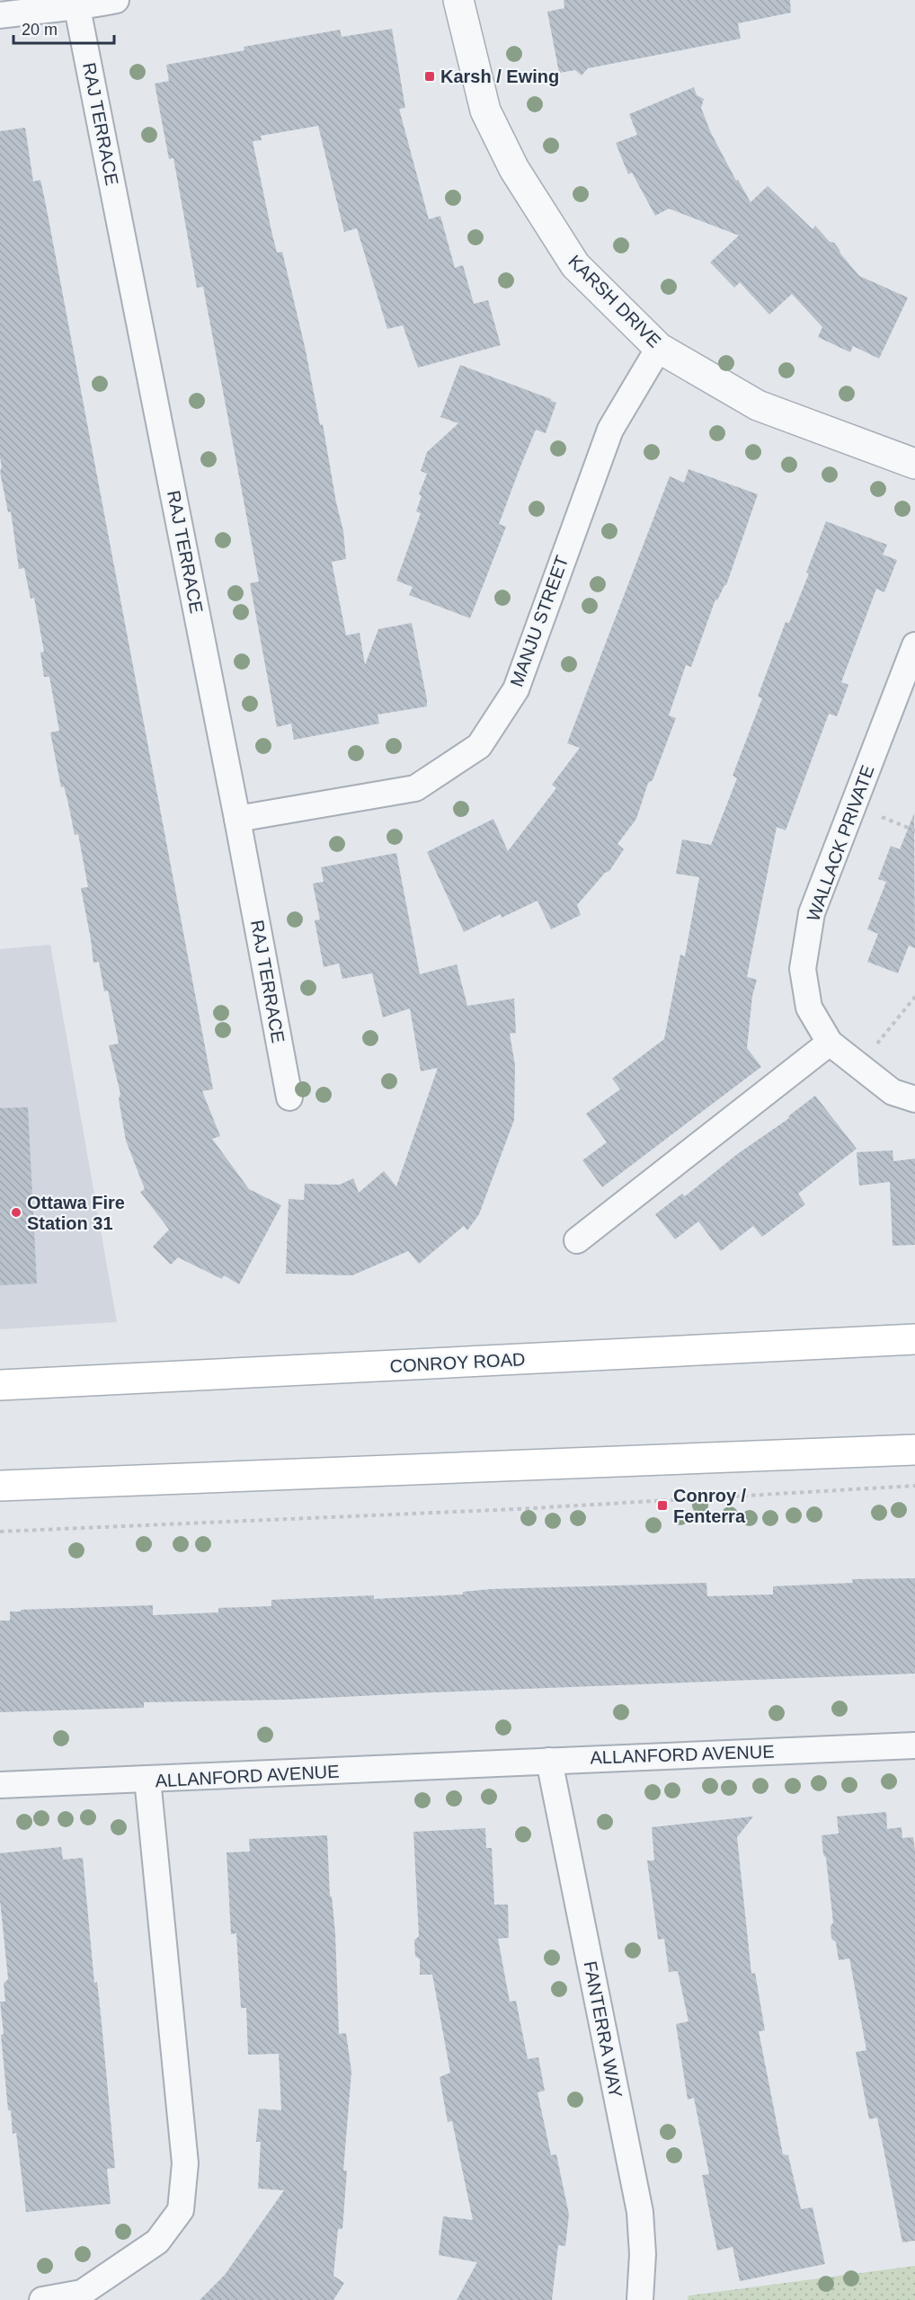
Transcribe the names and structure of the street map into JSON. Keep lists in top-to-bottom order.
{
  "streets": {
    "main road": ["CONROY ROAD"],
    "street": [
      "RAJ TERRACE",
      "KARSH DRIVE",
      "MANJU STREET",
      "WALLACK PRIVATE",
      "ALLANFORD AVENUE",
      "FANTERRA WAY"
    ]
  },
  "crossings": [
    ["RAJ TERRACE", "MANJU STREET"],
    ["KARSH DRIVE", "MANJU STREET"],
    ["ALLANFORD AVENUE", "FANTERRA WAY"]
  ],
  "places": {
    "transit": ["Karsh / Ewing", "Conroy / Fenterra"],
    "other": ["Ottawa Fire Station 31"]
  },
  "scale_bar": "20 m"
}
